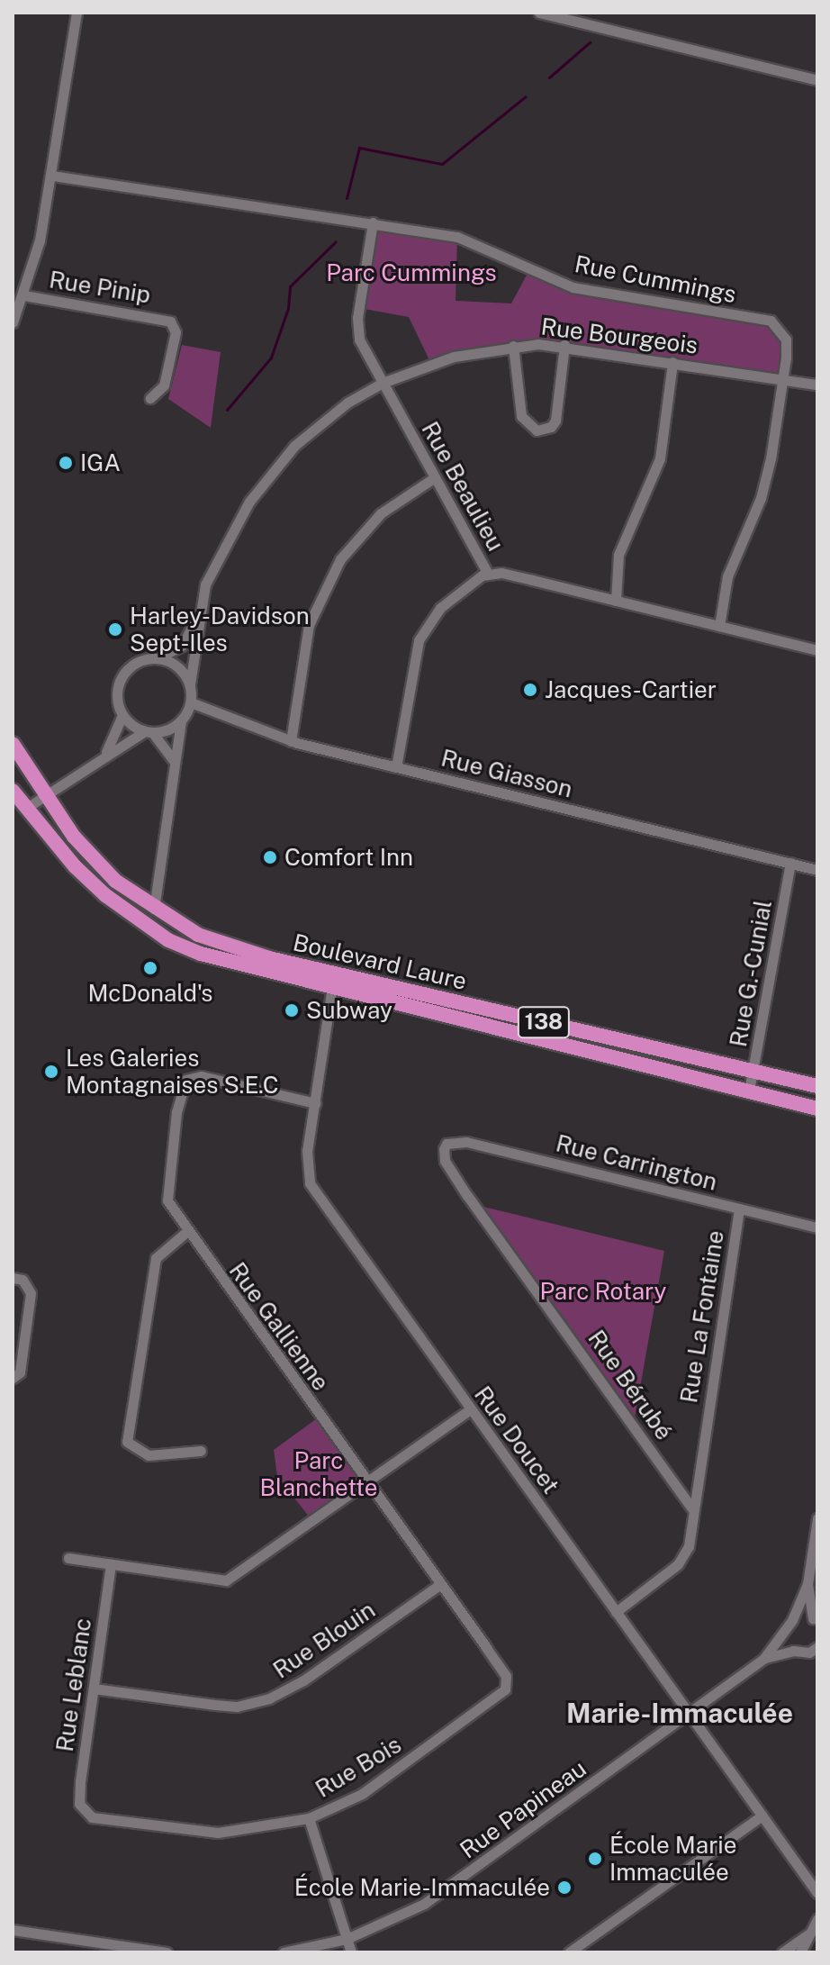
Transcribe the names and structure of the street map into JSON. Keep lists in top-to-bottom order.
{
  "streets": {
    "highway": ["Boulevard Laure", "138"],
    "street": [
      "Rue Cummings",
      "Rue Pinip",
      "Rue Bourgeois",
      "Rue Beaulieu",
      "Rue Giasson",
      "Rue G.-Cunial",
      "Rue Carrington",
      "Rue La Fontaine",
      "Rue Gallienne",
      "Rue Bérubé",
      "Rue Doucet",
      "Rue Blouin",
      "Rue Leblanc",
      "Rue Bois",
      "Rue Papineau"
    ]
  },
  "crossings": [
    ["Rue Cummings", "Rue Bourgeois"],
    ["Rue Cummings", "Rue Beaulieu"],
    ["Rue Bourgeois", "Rue Beaulieu"],
    ["Rue Bourgeois", "Rue Giasson"],
    ["Rue Giasson", "Rue G.-Cunial"],
    ["Boulevard Laure", "Rue G.-Cunial"],
    ["Boulevard Laure", "Rue Doucet"],
    ["Rue Carrington", "Rue La Fontaine"],
    ["Rue Carrington", "Rue Bérubé"],
    ["Rue La Fontaine", "Rue Bérubé"],
    ["Rue La Fontaine", "Rue Doucet"],
    ["Rue Gallienne", "Rue Doucet"],
    ["Rue Gallienne", "Rue Blouin"],
    ["Rue Gallienne", "Rue Bois"],
    ["Rue Doucet", "Rue Papineau"],
    ["Rue Blouin", "Rue Leblanc"],
    ["Rue Leblanc", "Rue Bois"]
  ],
  "districts": ["Marie-Immaculée"],
  "parks": ["Parc Cummings", "Parc Rotary", "Parc Blanchette"],
  "places": [
    "IGA",
    "Harley-Davidson Sept-Iles",
    "Jacques-Cartier",
    "Comfort Inn",
    "McDonald's",
    "Subway",
    "Les Galeries Montagnaises S.E.C",
    "École Marie Immaculée",
    "École Marie-Immaculée"
  ]
}
